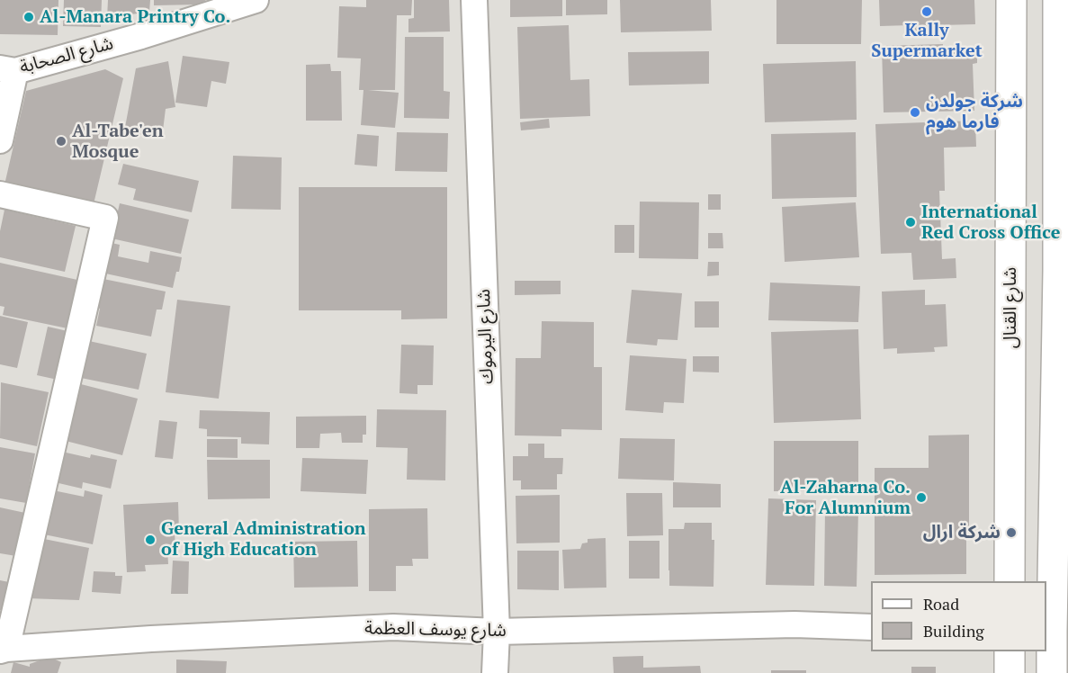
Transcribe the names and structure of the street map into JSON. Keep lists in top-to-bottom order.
{
  "streets": {
    "main road": ["شارع القنال"],
    "street": ["شارع الصحابة", "شارع اليرموك", "شارع يوسف العظمة"]
  },
  "crossings": [
    ["شارع اليرموك", "شارع يوسف العظمة"]
  ],
  "places": [
    "Kally Supermarket",
    "Al-Manara Printry Co.",
    "شركة جولدن فارما هوم",
    "Al-Tabe'en Mosque",
    "International Red Cross Office",
    "Al-Zaharna Co. For Alumnium",
    "شركة ارال",
    "General Administration of High Education"
  ],
  "legend": ["Road", "Building"]
}
